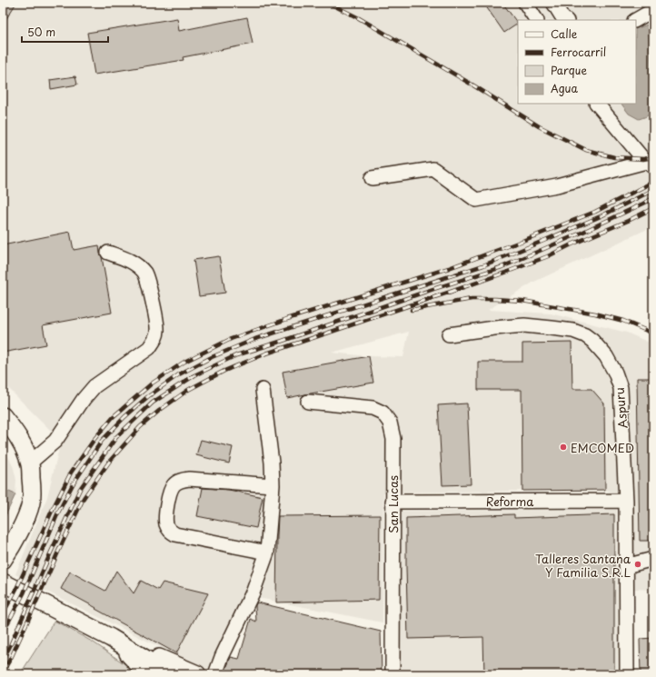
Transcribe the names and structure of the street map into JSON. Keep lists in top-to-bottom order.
{
  "streets": {
    "street": ["Aspuru", "Reforma", "San Lucas"]
  },
  "crossings": [
    ["Aspuru", "Reforma"],
    ["Reforma", "San Lucas"]
  ],
  "places": ["EMCOMED", "Talleres Santana Y Familia S.R.L"],
  "legend": [
    "Calle",
    "Ferrocarril",
    "Parque",
    "Agua"
  ],
  "scale_bar": "50 m"
}
